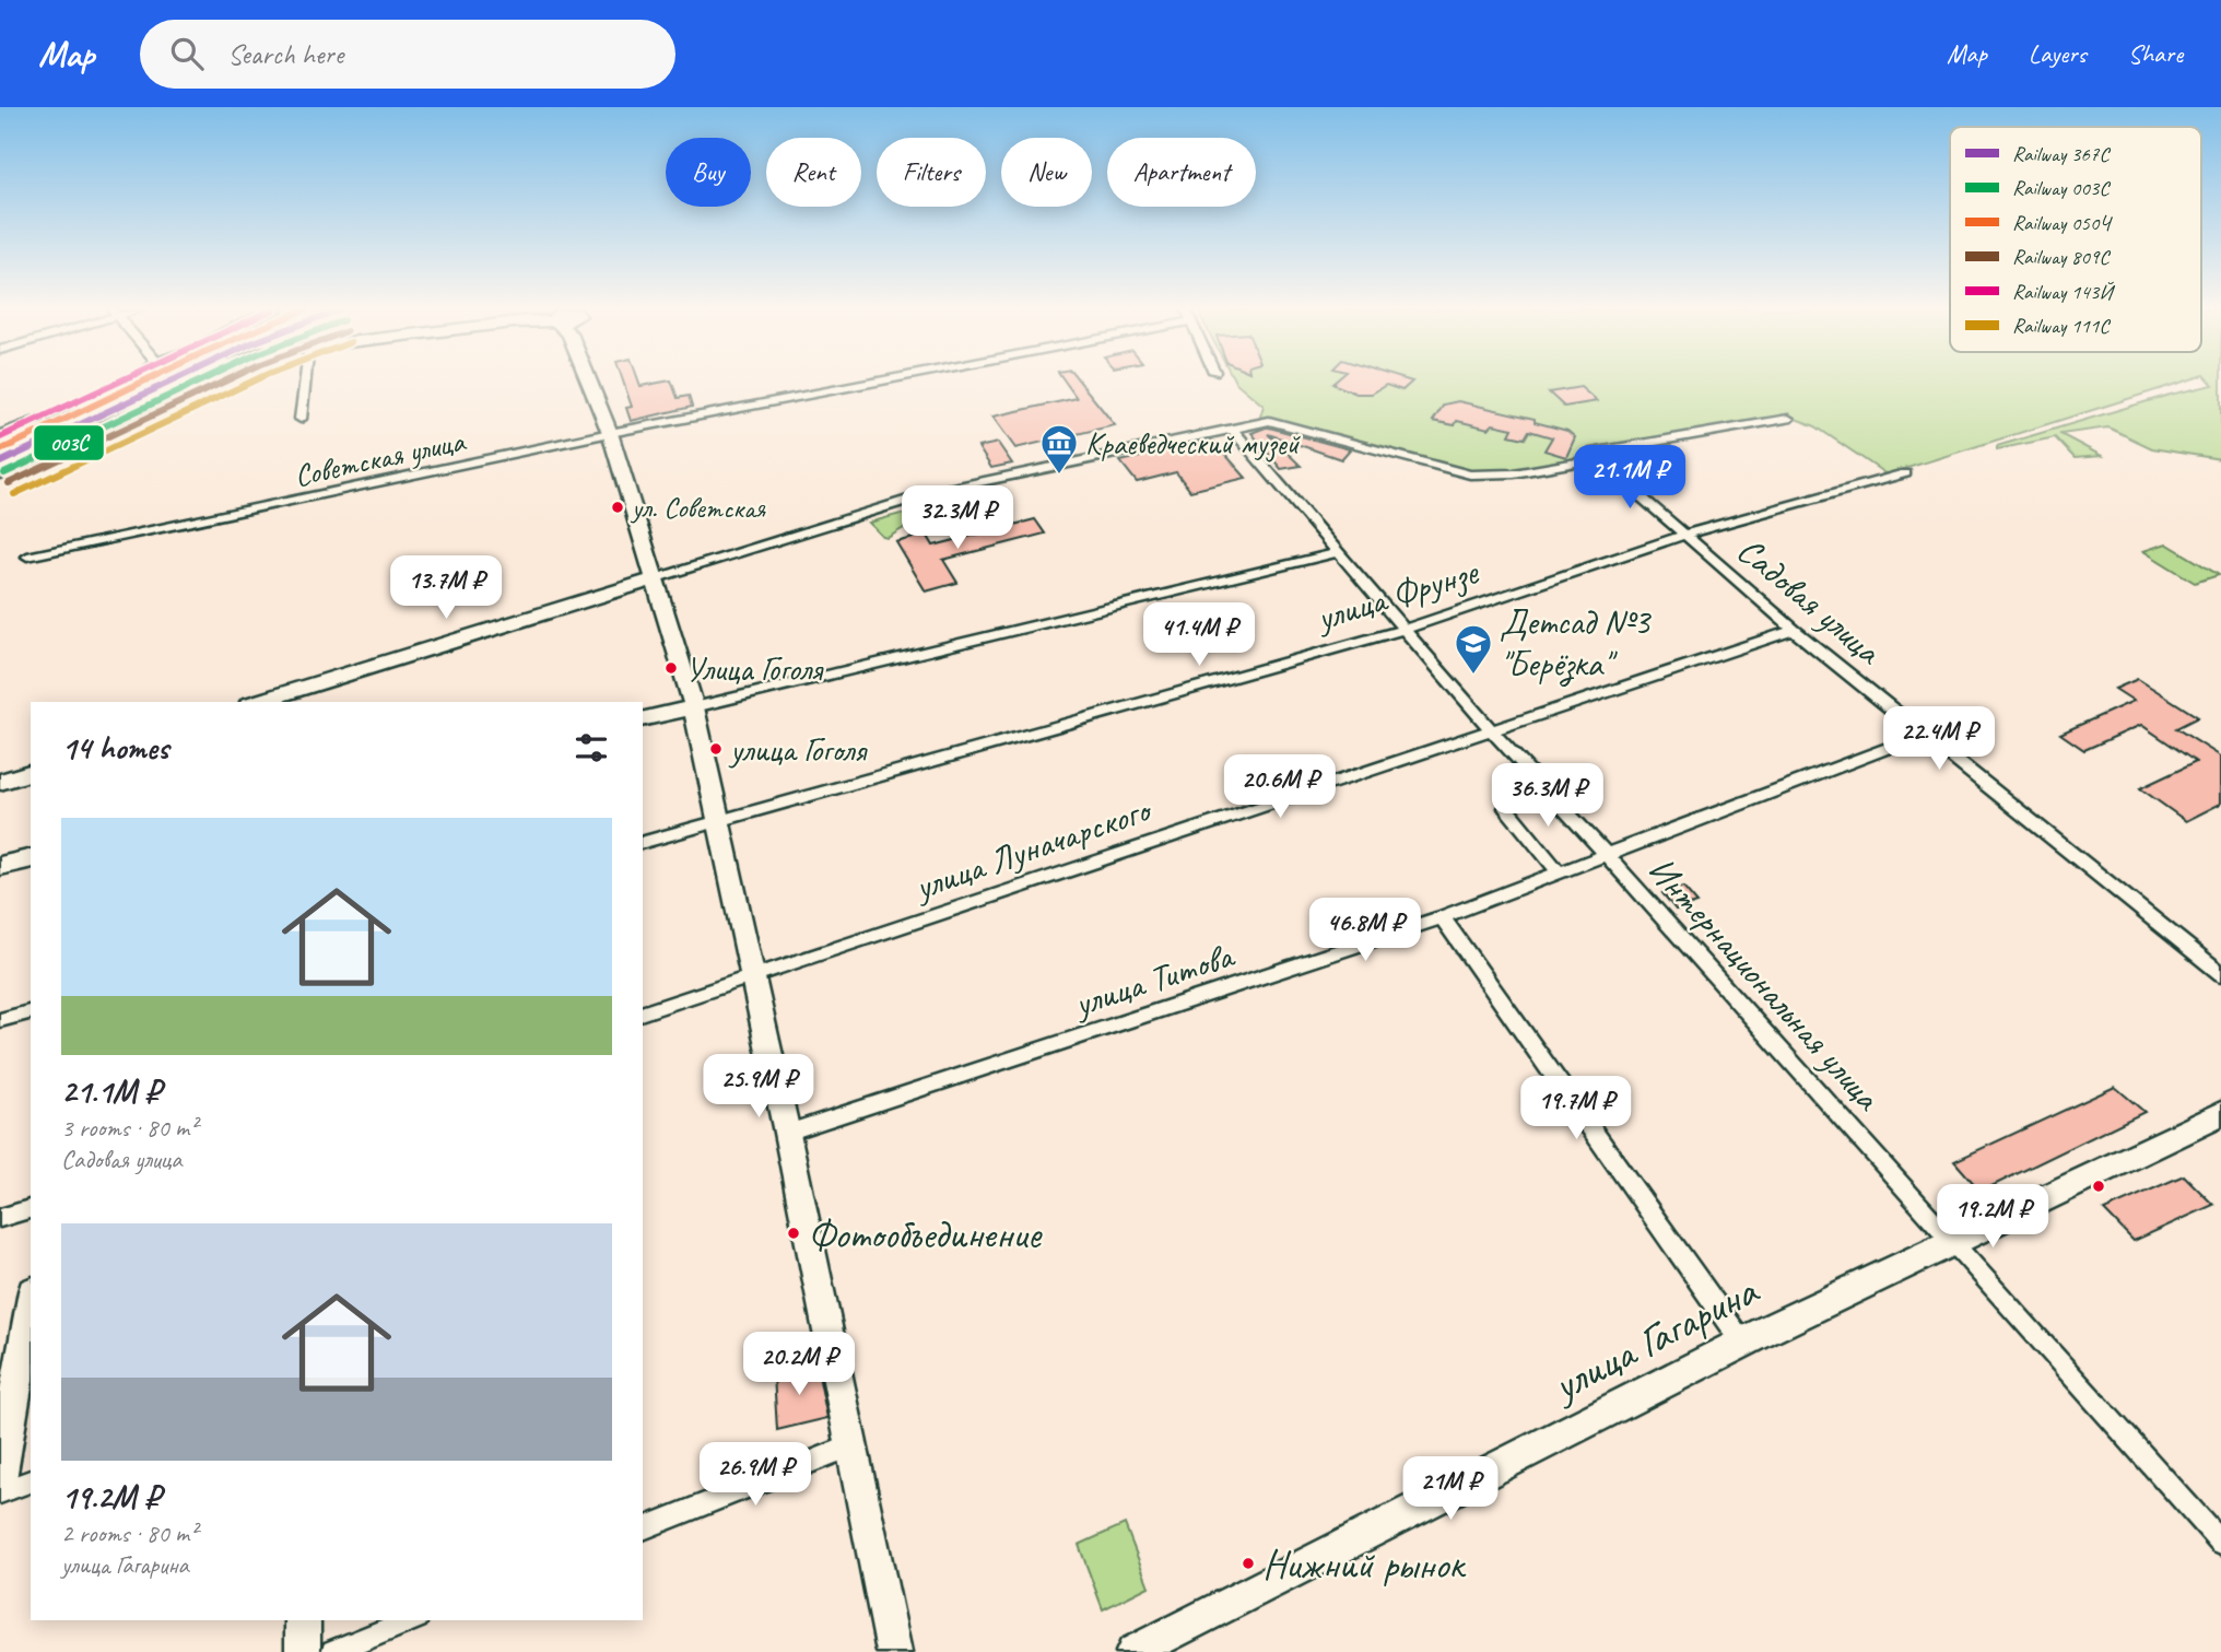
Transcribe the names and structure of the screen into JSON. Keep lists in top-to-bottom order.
{
  "streets": {
    "street": [
      "Советская улица",
      "улица Фрунзе",
      "Садовая улица",
      "улица Луначарского",
      "улица Титова",
      "Интернациональная улица",
      "улица Гагарина"
    ]
  },
  "crossings": [
    ["улица Фрунзе", "Садовая улица"],
    ["улица Фрунзе", "Интернациональная улица"],
    ["Садовая улица", "улица Луначарского"],
    ["Садовая улица", "улица Титова"],
    ["улица Луначарского", "Интернациональная улица"],
    ["улица Титова", "Интернациональная улица"],
    ["Интернациональная улица", "улица Гагарина"]
  ],
  "places": {
    "museum": ["Краеведческий музей"],
    "other": [
      "ул. Советская",
      "Улица Гоголя",
      "улица Гоголя",
      "Фотообъединение",
      "Нижний рынок"
    ],
    "school or university": ["Детсад №3 \"Берёзка\""]
  },
  "lines": [
    "rail line 367С",
    "rail line 003С",
    "rail line 050Ч",
    "rail line 809С",
    "rail line 143Й",
    "rail line 111С"
  ],
  "legend": [
    "Railway 367С",
    "Railway 003С",
    "Railway 050Ч",
    "Railway 809С",
    "Railway 143Й",
    "Railway 111С"
  ],
  "page": {
    "header": "Map",
    "search": "Search here",
    "nav": ["Map", "Layers", "Share"],
    "chip": [
      "Buy",
      "Rent",
      "Filters",
      "New",
      "Apartment"
    ],
    "price": [
      "21.1M ₽",
      "32.3M ₽",
      "13.7M ₽",
      "41.4M ₽",
      "22.4M ₽",
      "20.6M ₽",
      "36.3M ₽",
      "46.8M ₽",
      "25.9M ₽",
      "19.7M ₽",
      "19.2M ₽",
      "20.2M ₽",
      "26.9M ₽",
      "21M ₽"
    ],
    "heading": "14 homes",
    "list": [
      {
        "name": "21.1M ₽",
        "note": "3 rooms · 80 m² · Садовая улица"
      },
      {
        "name": "19.2M ₽",
        "note": "2 rooms · 80 m² · улица Гагарина"
      }
    ]
  }
}
